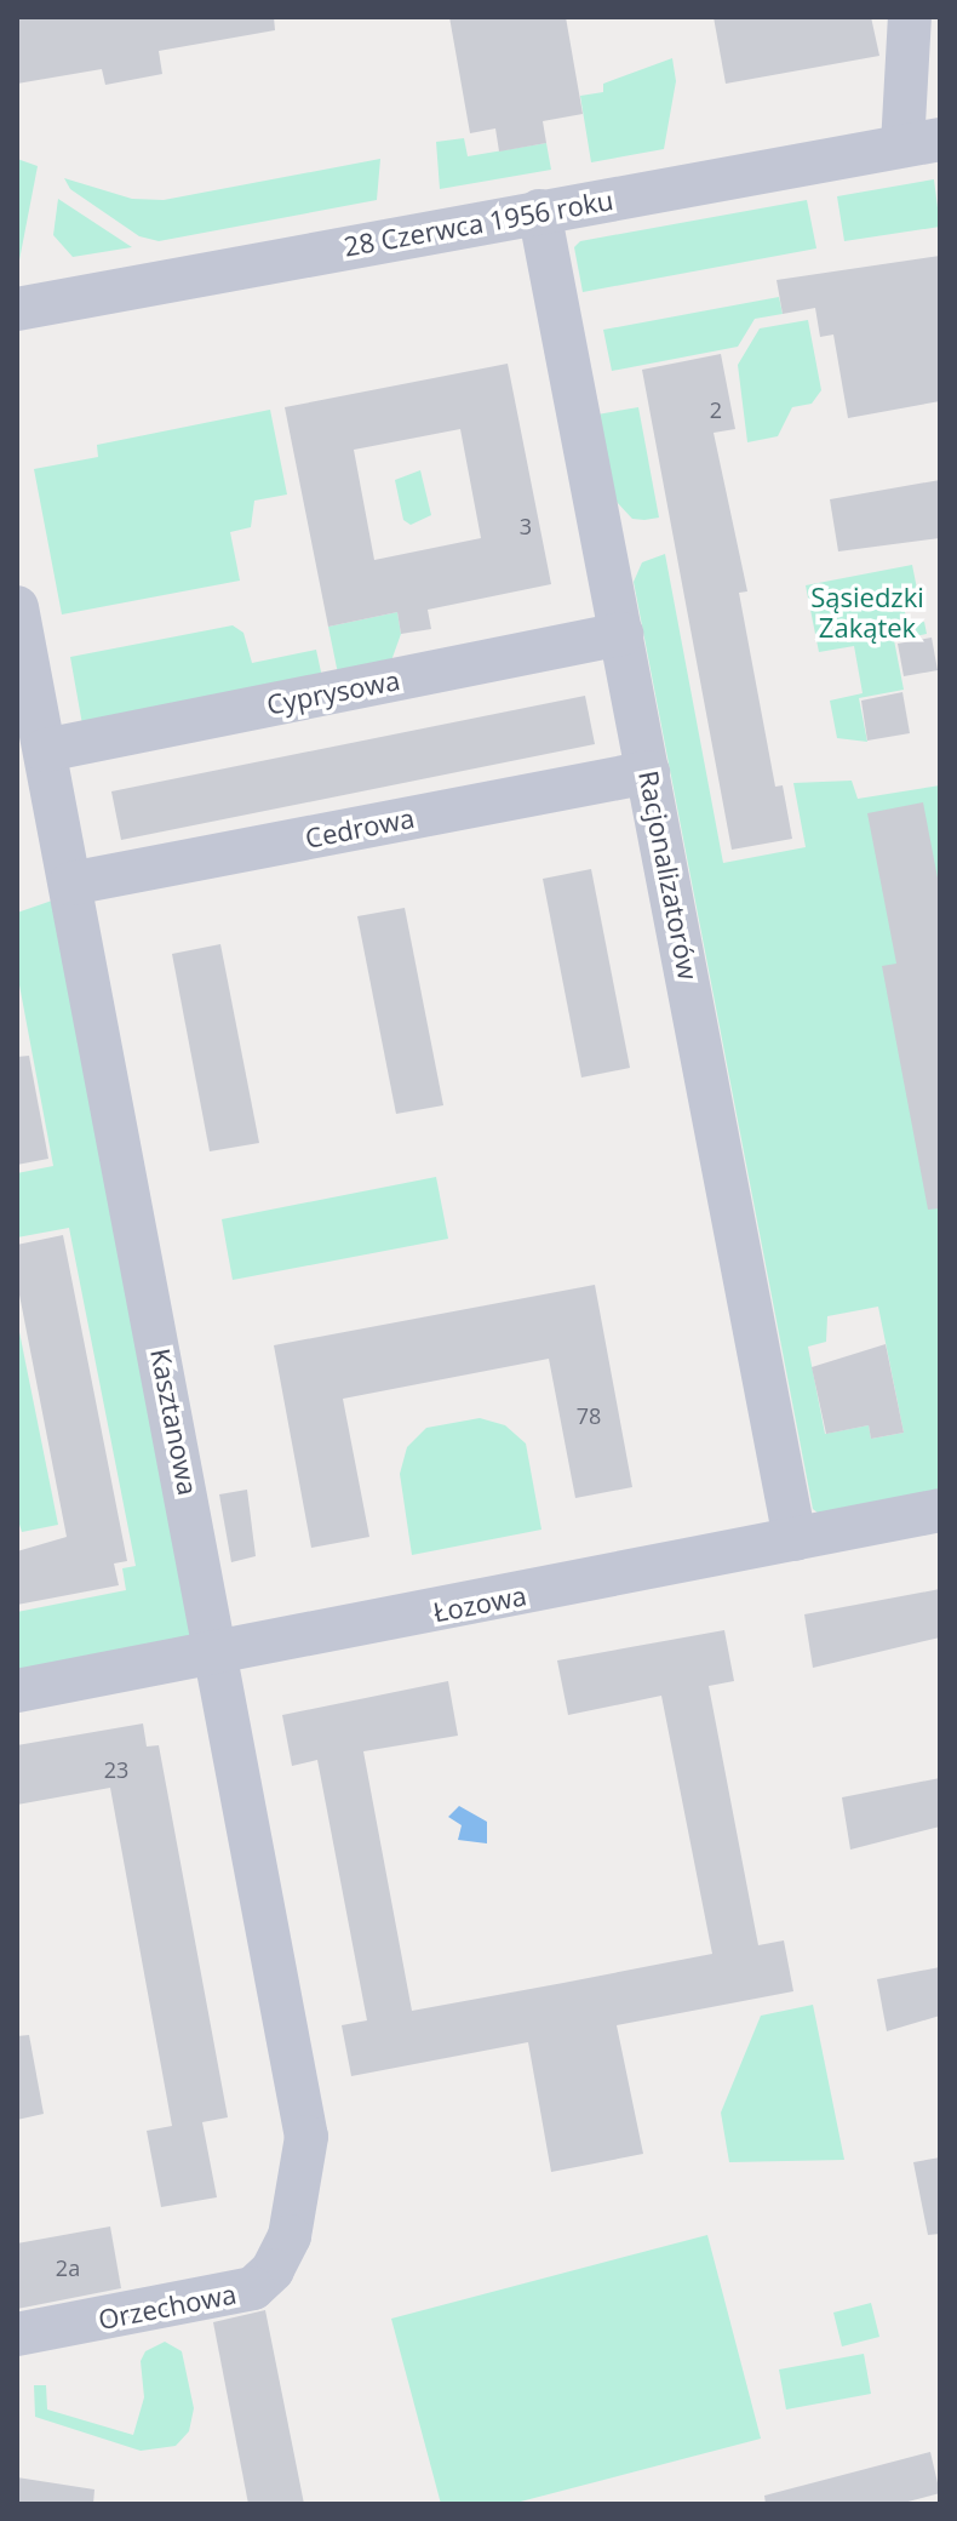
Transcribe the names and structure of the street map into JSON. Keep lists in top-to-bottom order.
{
  "streets": {
    "street": [
      "28 Czerwca 1956 roku",
      "Cyprysowa",
      "Cedrowa",
      "Racjonalizatorów",
      "Kasztanowa",
      "Łozowa",
      "Orzechowa"
    ]
  },
  "crossings": [
    ["28 Czerwca 1956 roku", "Racjonalizatorów"],
    ["Cyprysowa", "Racjonalizatorów"],
    ["Cyprysowa", "Kasztanowa"],
    ["Cedrowa", "Racjonalizatorów"],
    ["Cedrowa", "Kasztanowa"],
    ["Racjonalizatorów", "Łozowa"],
    ["Kasztanowa", "Łozowa"],
    ["Kasztanowa", "Orzechowa"]
  ],
  "parks": ["Sąsiedzki Zakątek"],
  "house_numbers": [
    "2",
    "3",
    "78",
    "23",
    "2a"
  ]
}
